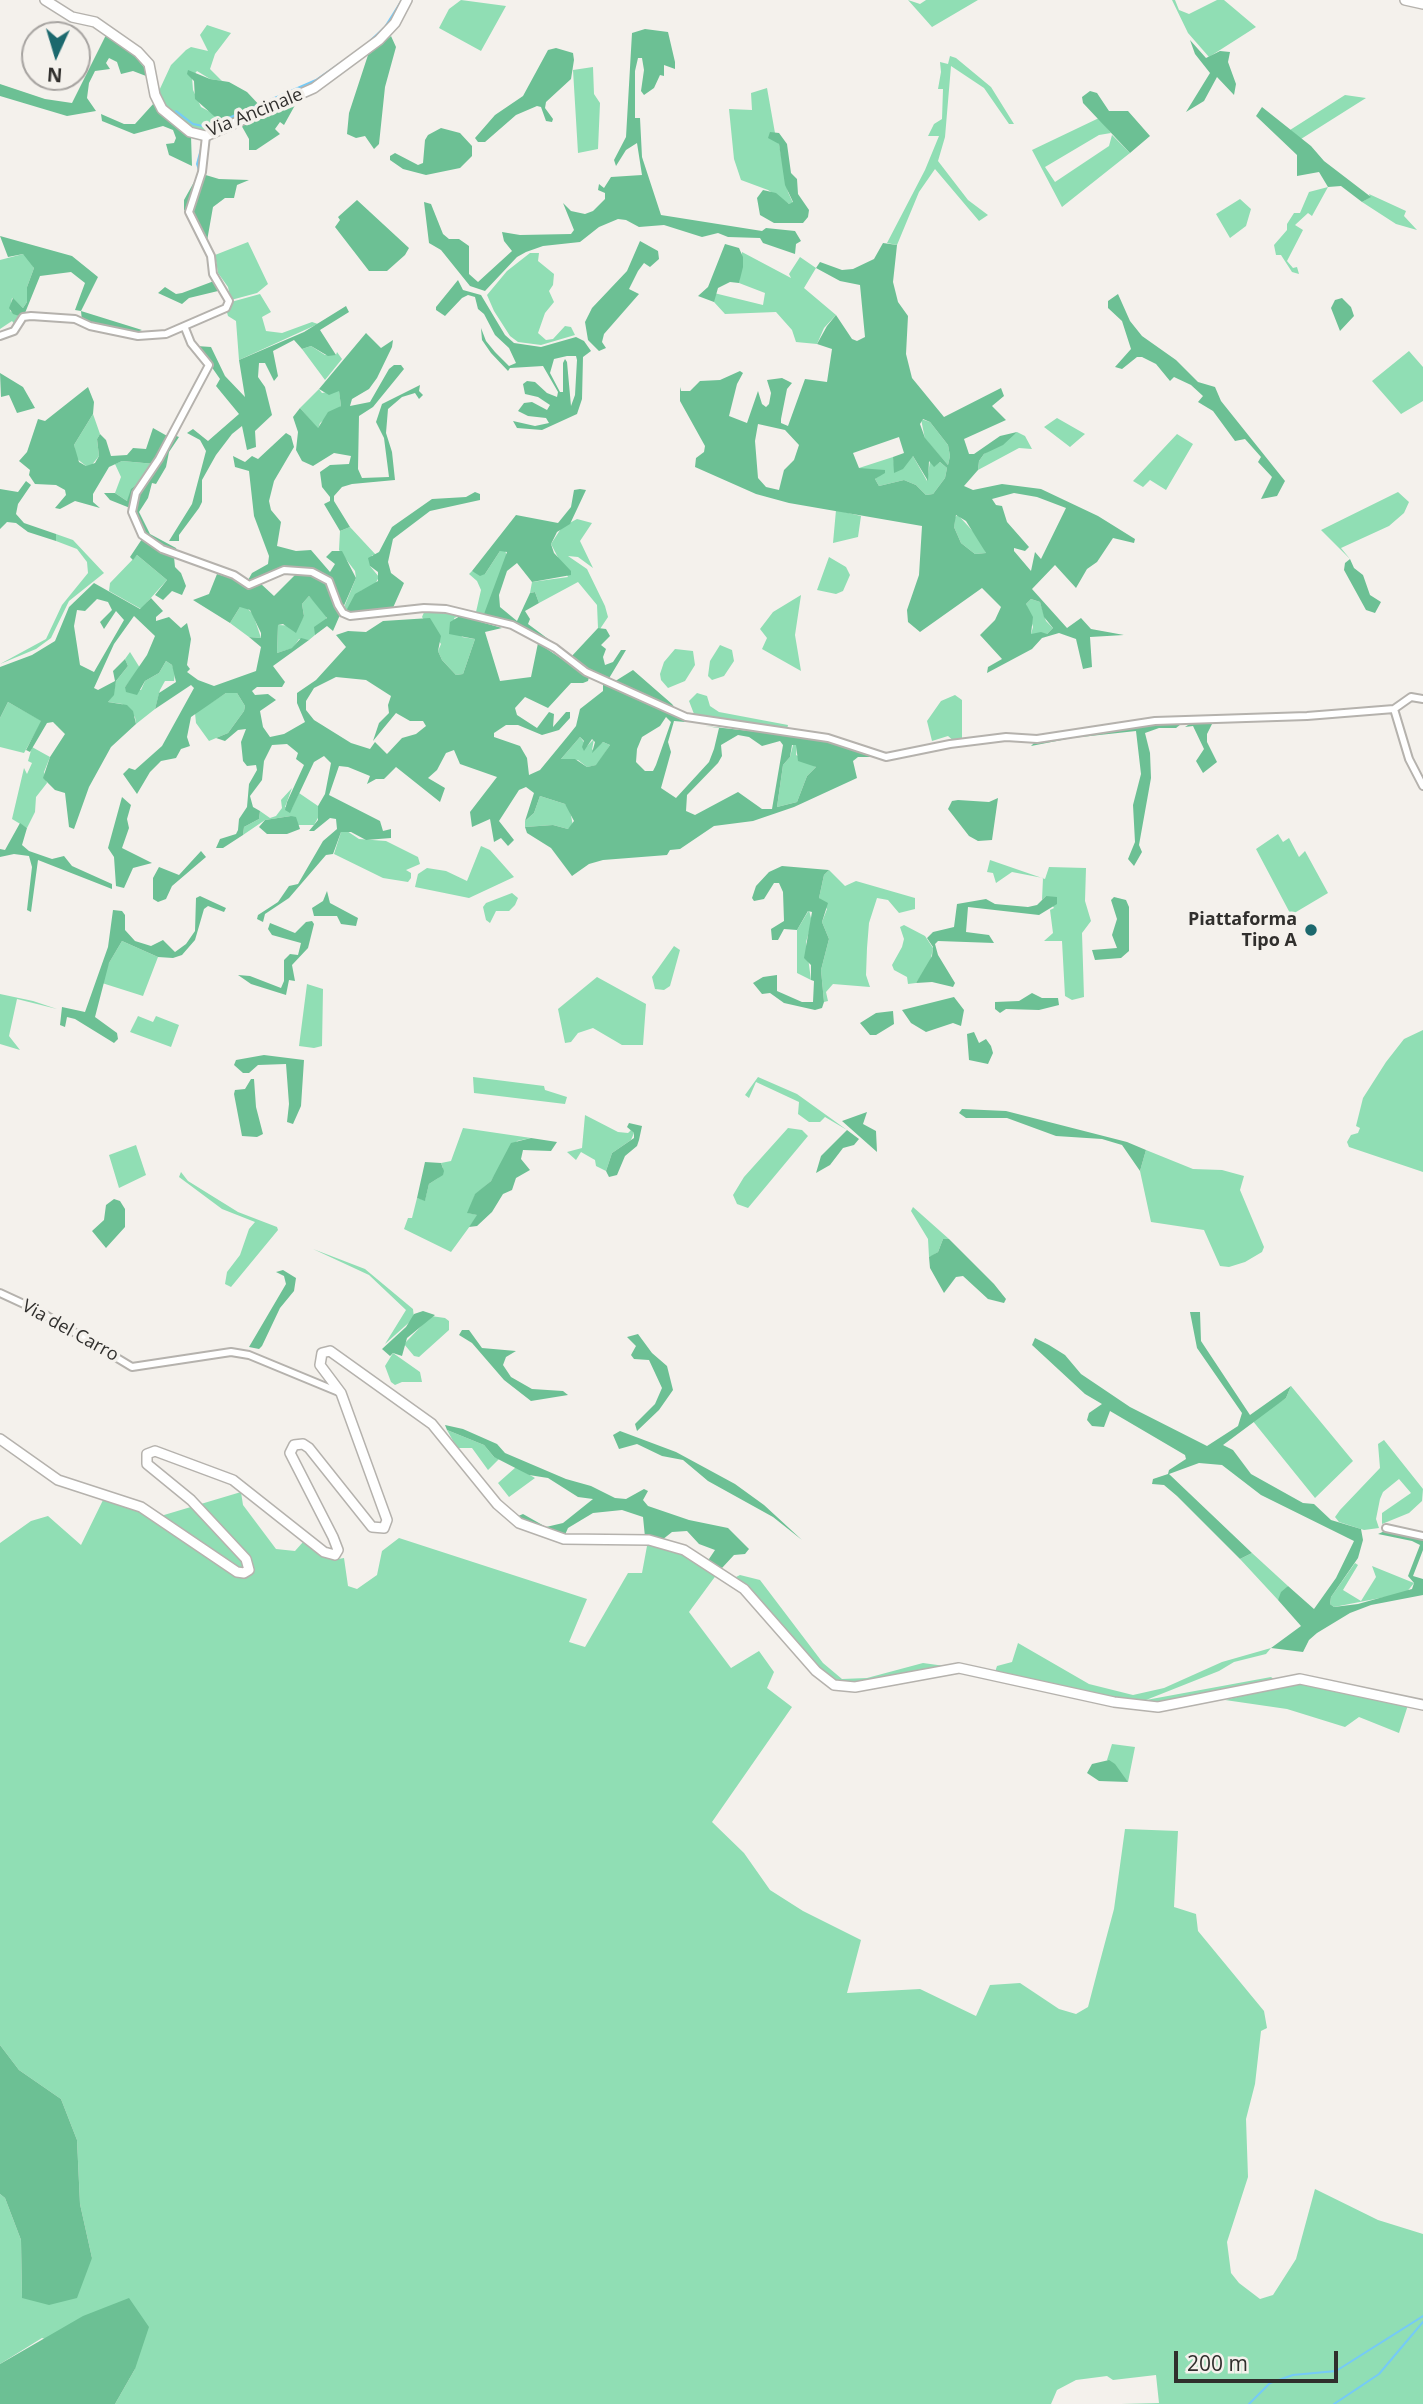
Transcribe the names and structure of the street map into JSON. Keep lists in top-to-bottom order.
{
  "streets": {
    "main road": ["Via Ancinale"],
    "street": ["Via del Carro"]
  },
  "places": ["Piattaforma Tipo A"],
  "scale_bar": "200 m",
  "north": "bottom"
}
